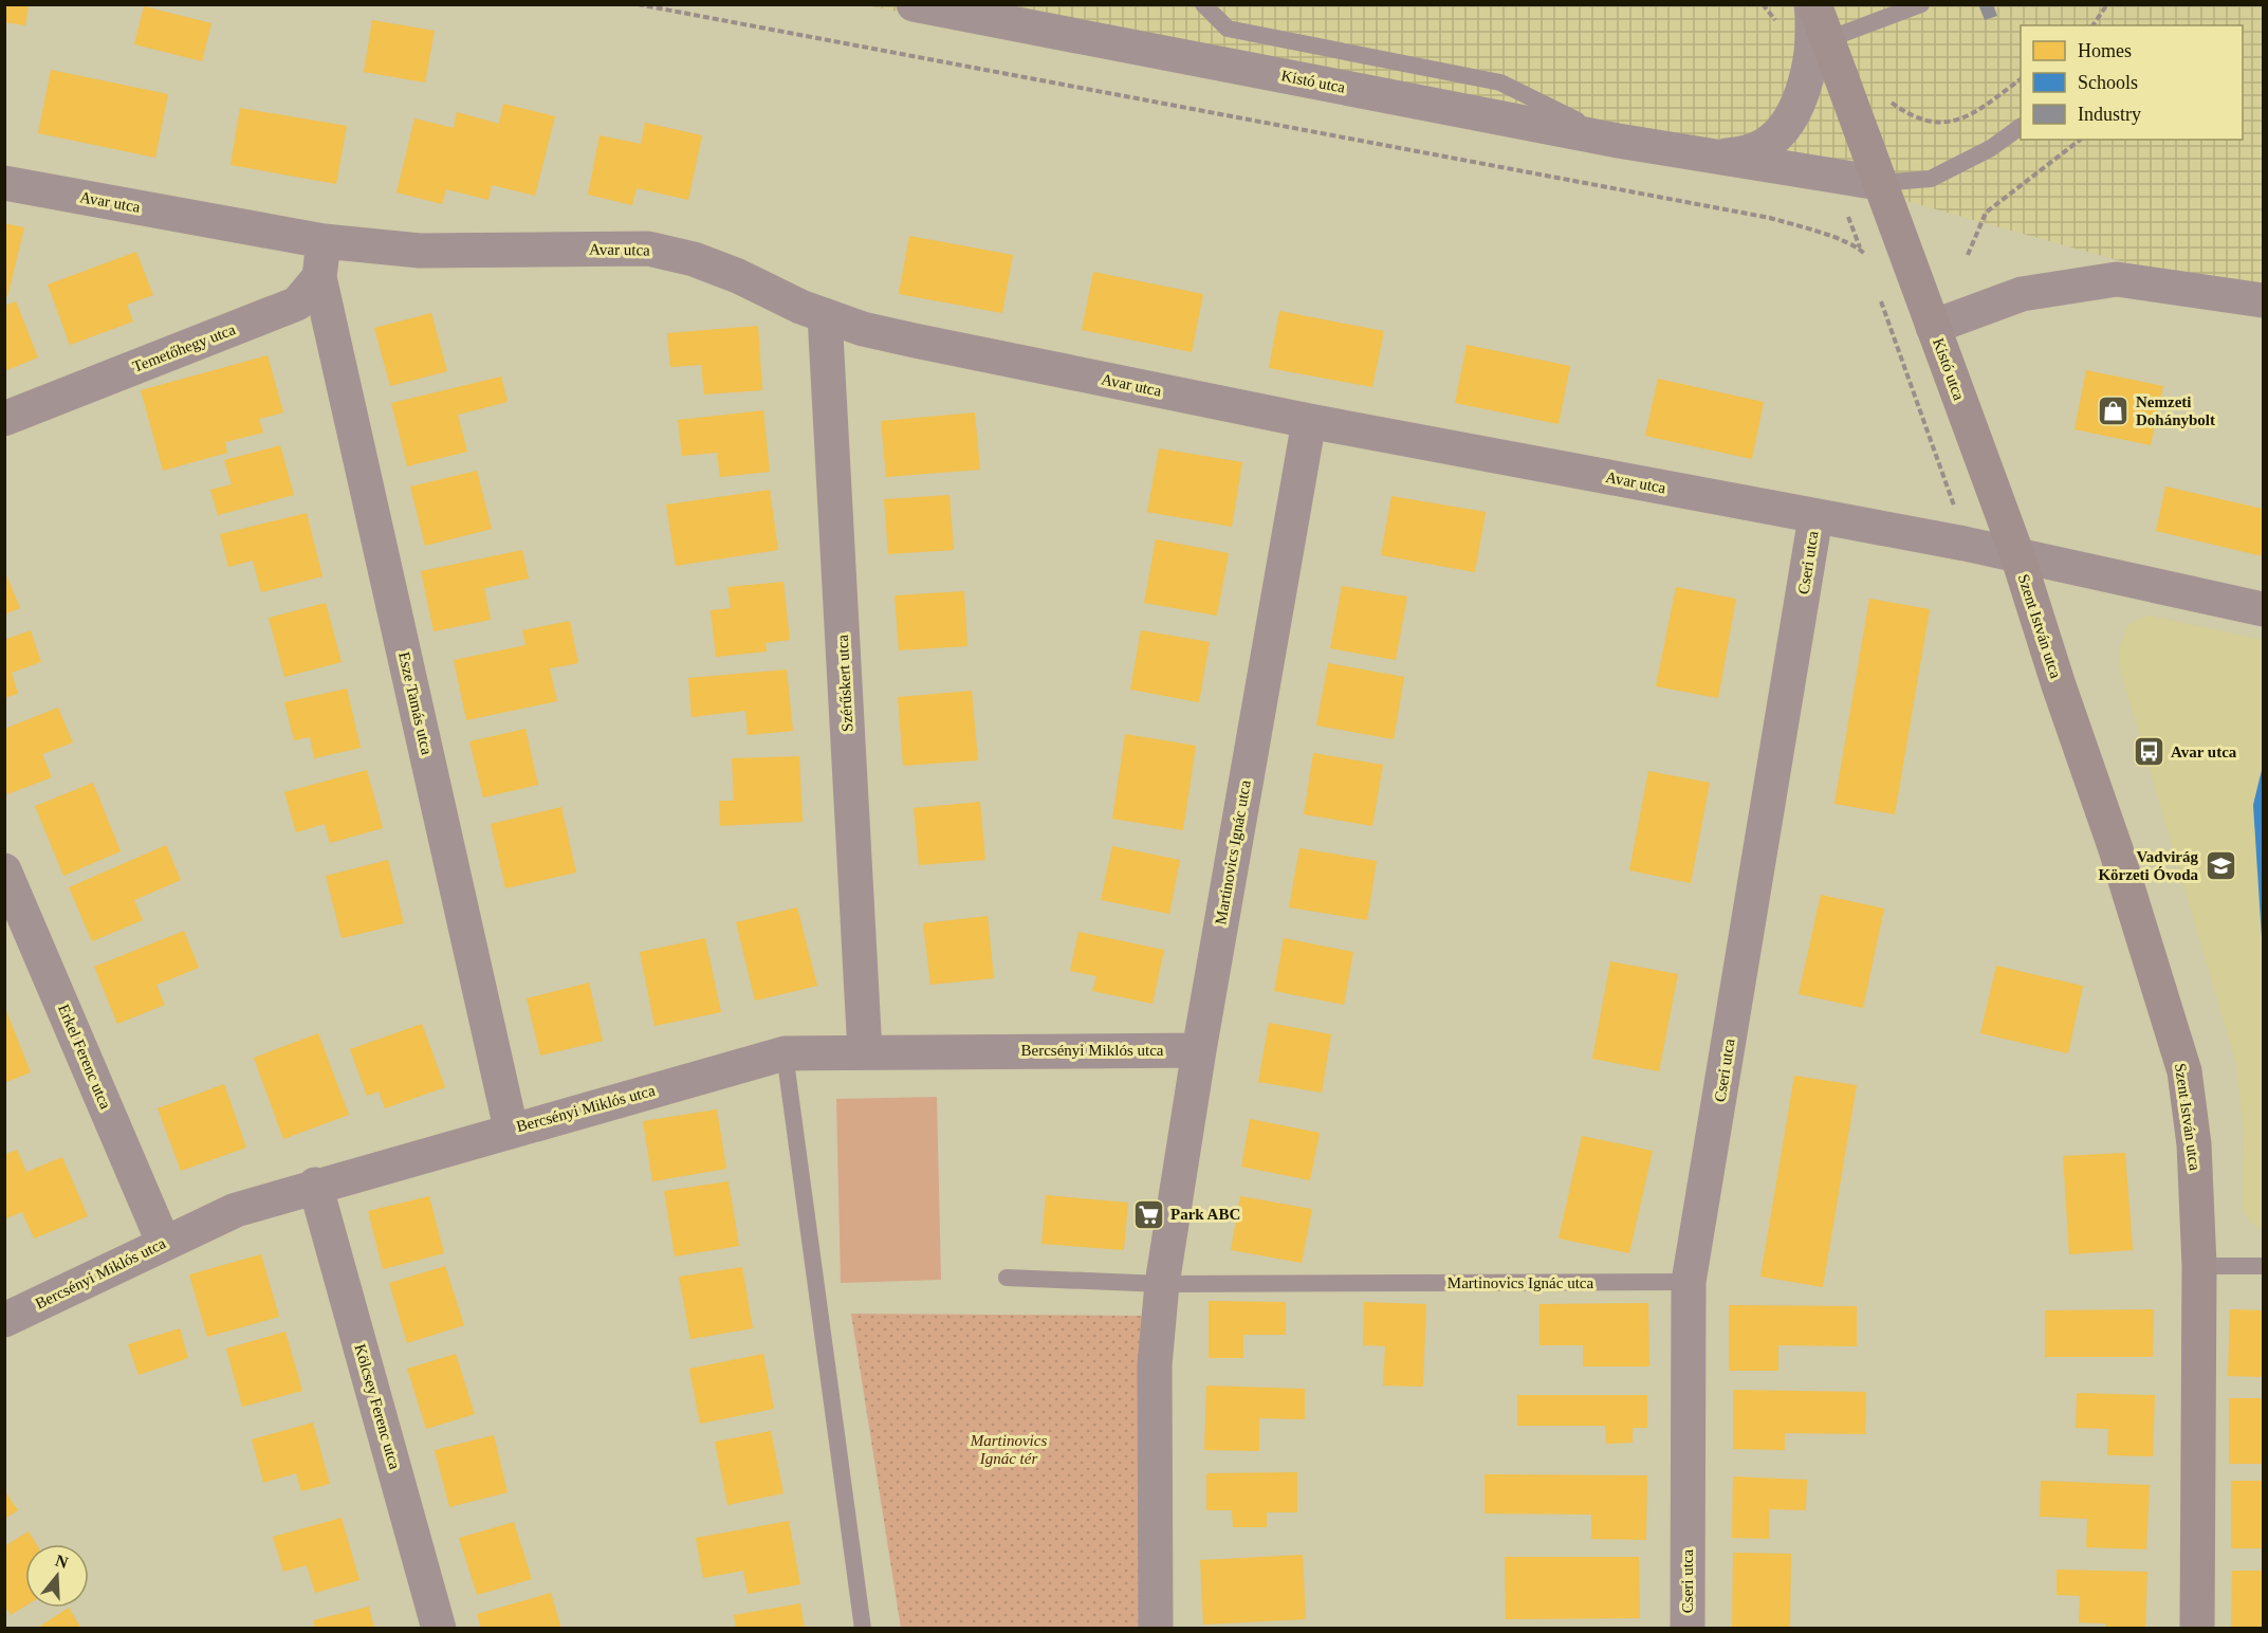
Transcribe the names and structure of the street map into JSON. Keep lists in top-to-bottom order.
{
  "streets": {
    "street": [
      "Kistó utca",
      "Avar utca",
      "Temetőhegy utca",
      "Cseri utca",
      "Szent István utca",
      "Szérűskert utca",
      "Esze Tamás utca",
      "Martinovics Ignác utca",
      "Bercsényi Miklós utca",
      "Erkel Ferenc utca",
      "Kölcsey Ferenc utca"
    ]
  },
  "crossings": [
    ["Kistó utca", "Avar utca"],
    ["Kistó utca", "Szent István utca"],
    ["Avar utca", "Cseri utca"],
    ["Avar utca", "Szent István utca"],
    ["Avar utca", "Szérűskert utca"],
    ["Avar utca", "Martinovics Ignác utca"],
    ["Temetőhegy utca", "Esze Tamás utca"],
    ["Cseri utca", "Martinovics Ignác utca"],
    ["Szérűskert utca", "Bercsényi Miklós utca"],
    ["Esze Tamás utca", "Bercsényi Miklós utca"],
    ["Martinovics Ignác utca", "Bercsényi Miklós utca"],
    ["Bercsényi Miklós utca", "Erkel Ferenc utca"],
    ["Bercsényi Miklós utca", "Kölcsey Ferenc utca"]
  ],
  "parks": ["Martinovics Ignác tér"],
  "places": {
    "shop": ["Nemzeti Dohánybolt"],
    "bus stop": ["Avar utca"],
    "school or university": ["Vadvirág Körzeti Óvoda"],
    "supermarket": ["Park ABC"]
  },
  "legend": ["Homes", "Schools", "Industry"],
  "north": "top"
}
